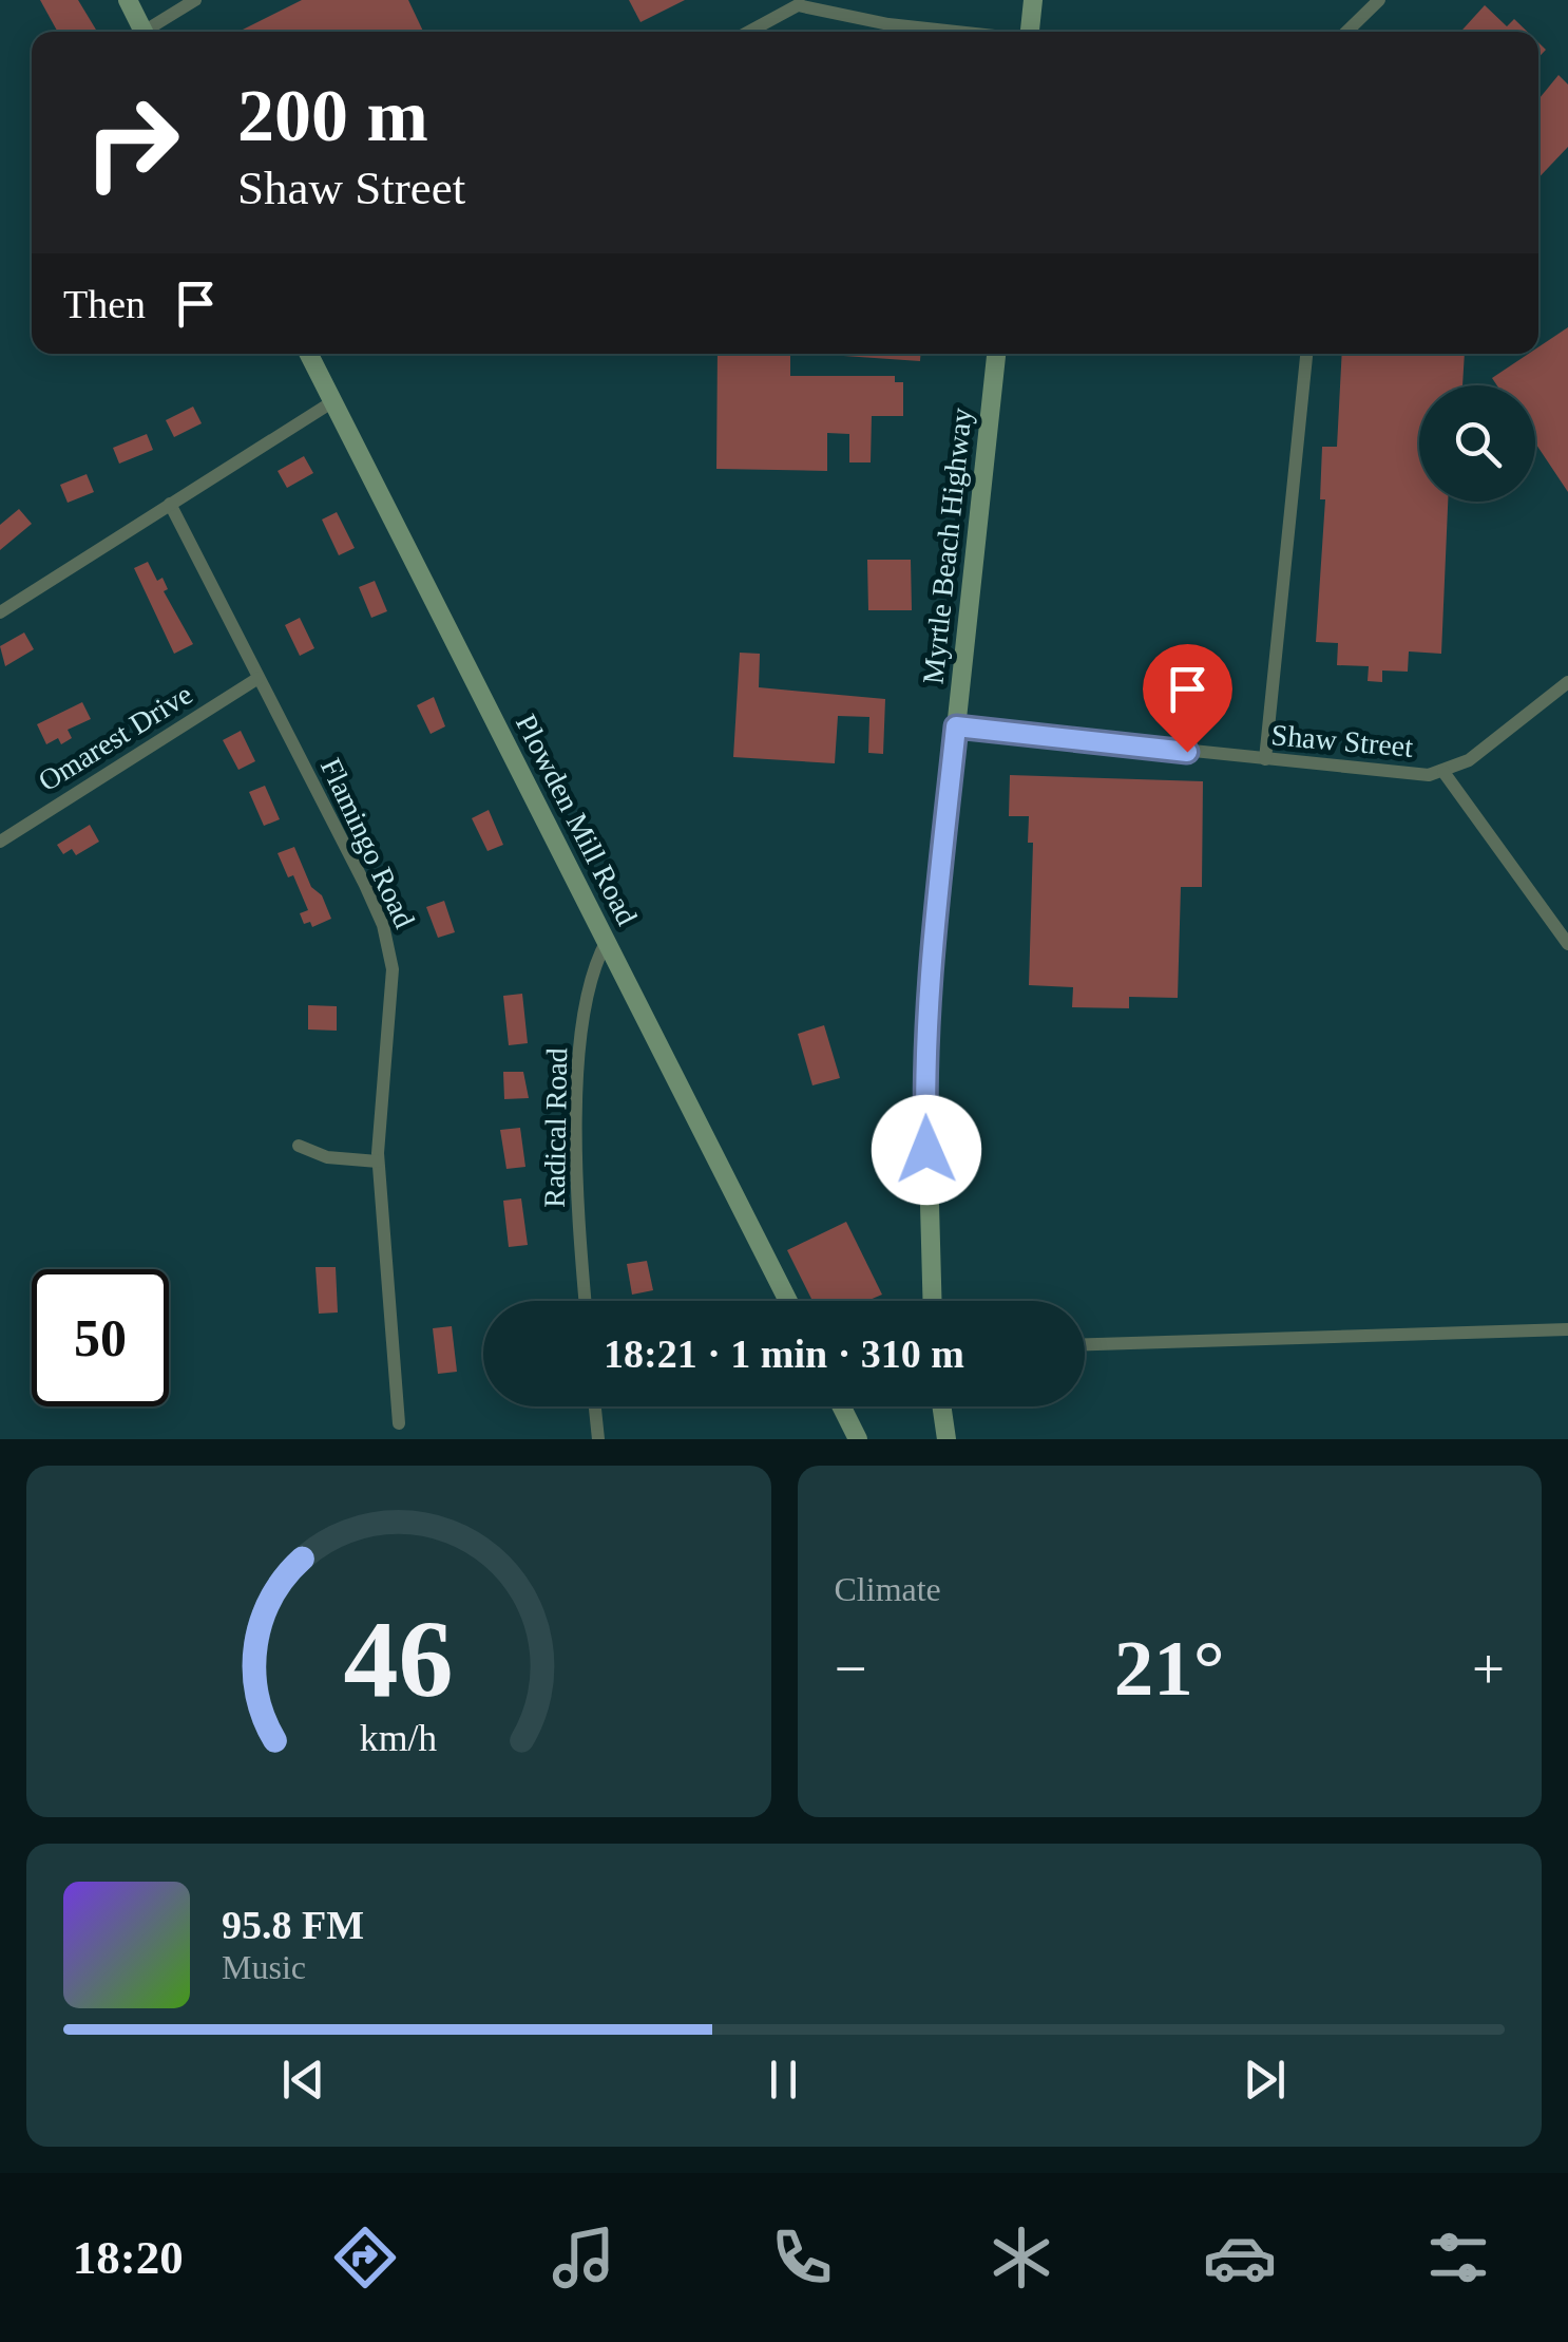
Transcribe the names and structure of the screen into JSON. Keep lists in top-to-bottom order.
{
  "streets": {
    "street": [
      "Myrtle Beach Highway",
      "Omarest Drive",
      "Shaw Street",
      "Plowden Mill Road",
      "Flamingo Road",
      "Radical Road"
    ]
  },
  "crossings": [
    ["Myrtle Beach Highway", "Shaw Street"],
    ["Omarest Drive", "Flamingo Road"],
    ["Plowden Mill Road", "Radical Road"]
  ],
  "page": {
    "turn": ["200 m", "Shaw Street"],
    "then": "Then",
    "limit": "50",
    "trip": "18:21 · 1 min · 310 m",
    "tile": "Climate",
    "heat": ["−", "21°", "+"],
    "song": ["95.8 FM", "Music"],
    "tabs": "18:20",
    "gauge": ["46", "km/h"]
  }
}
